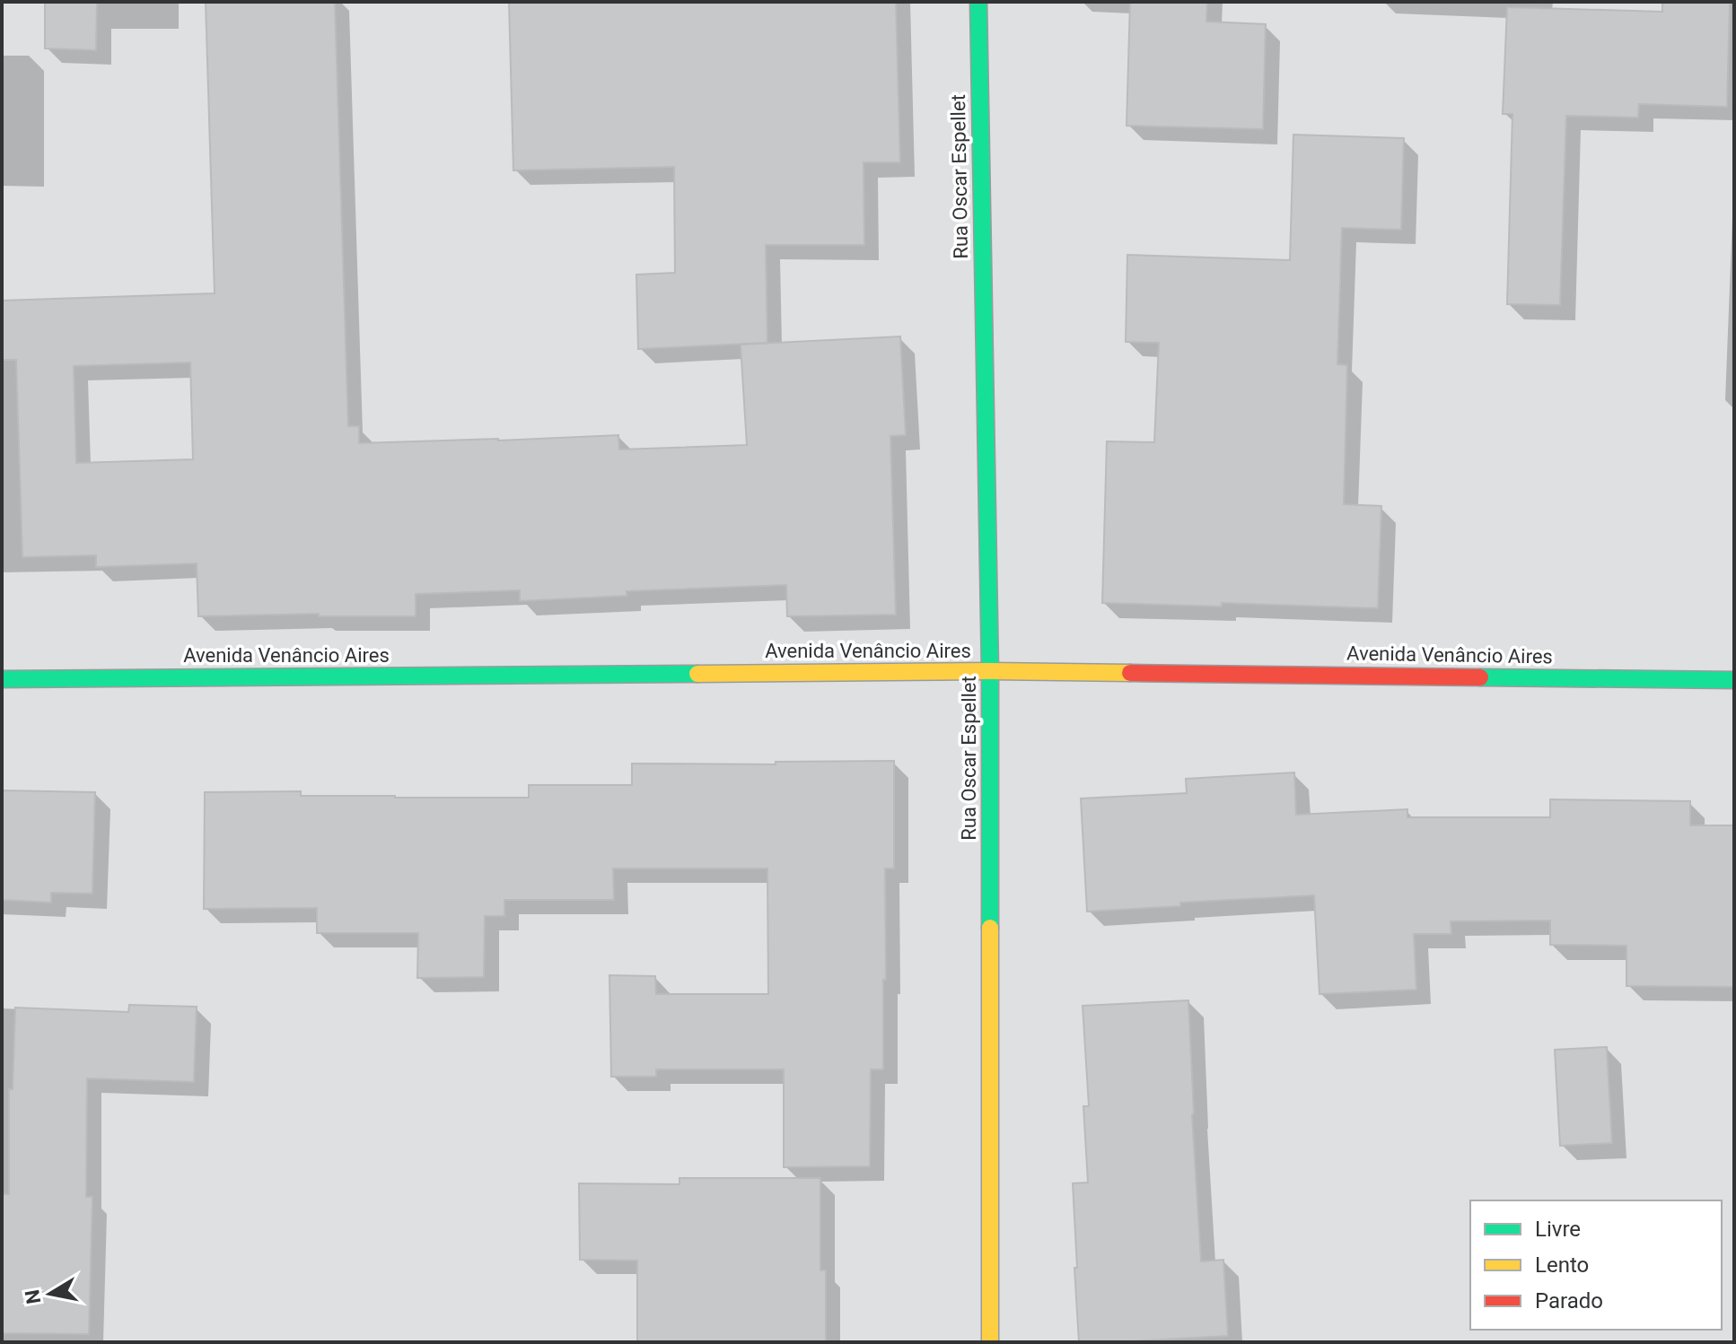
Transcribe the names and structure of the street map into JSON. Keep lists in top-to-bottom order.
{
  "streets": {
    "street": ["Rua Oscar Espellet", "Avenida Venâncio Aires"]
  },
  "crossings": [
    ["Rua Oscar Espellet", "Avenida Venâncio Aires"]
  ],
  "legend": ["Livre", "Lento", "Parado"],
  "north": "left"
}
